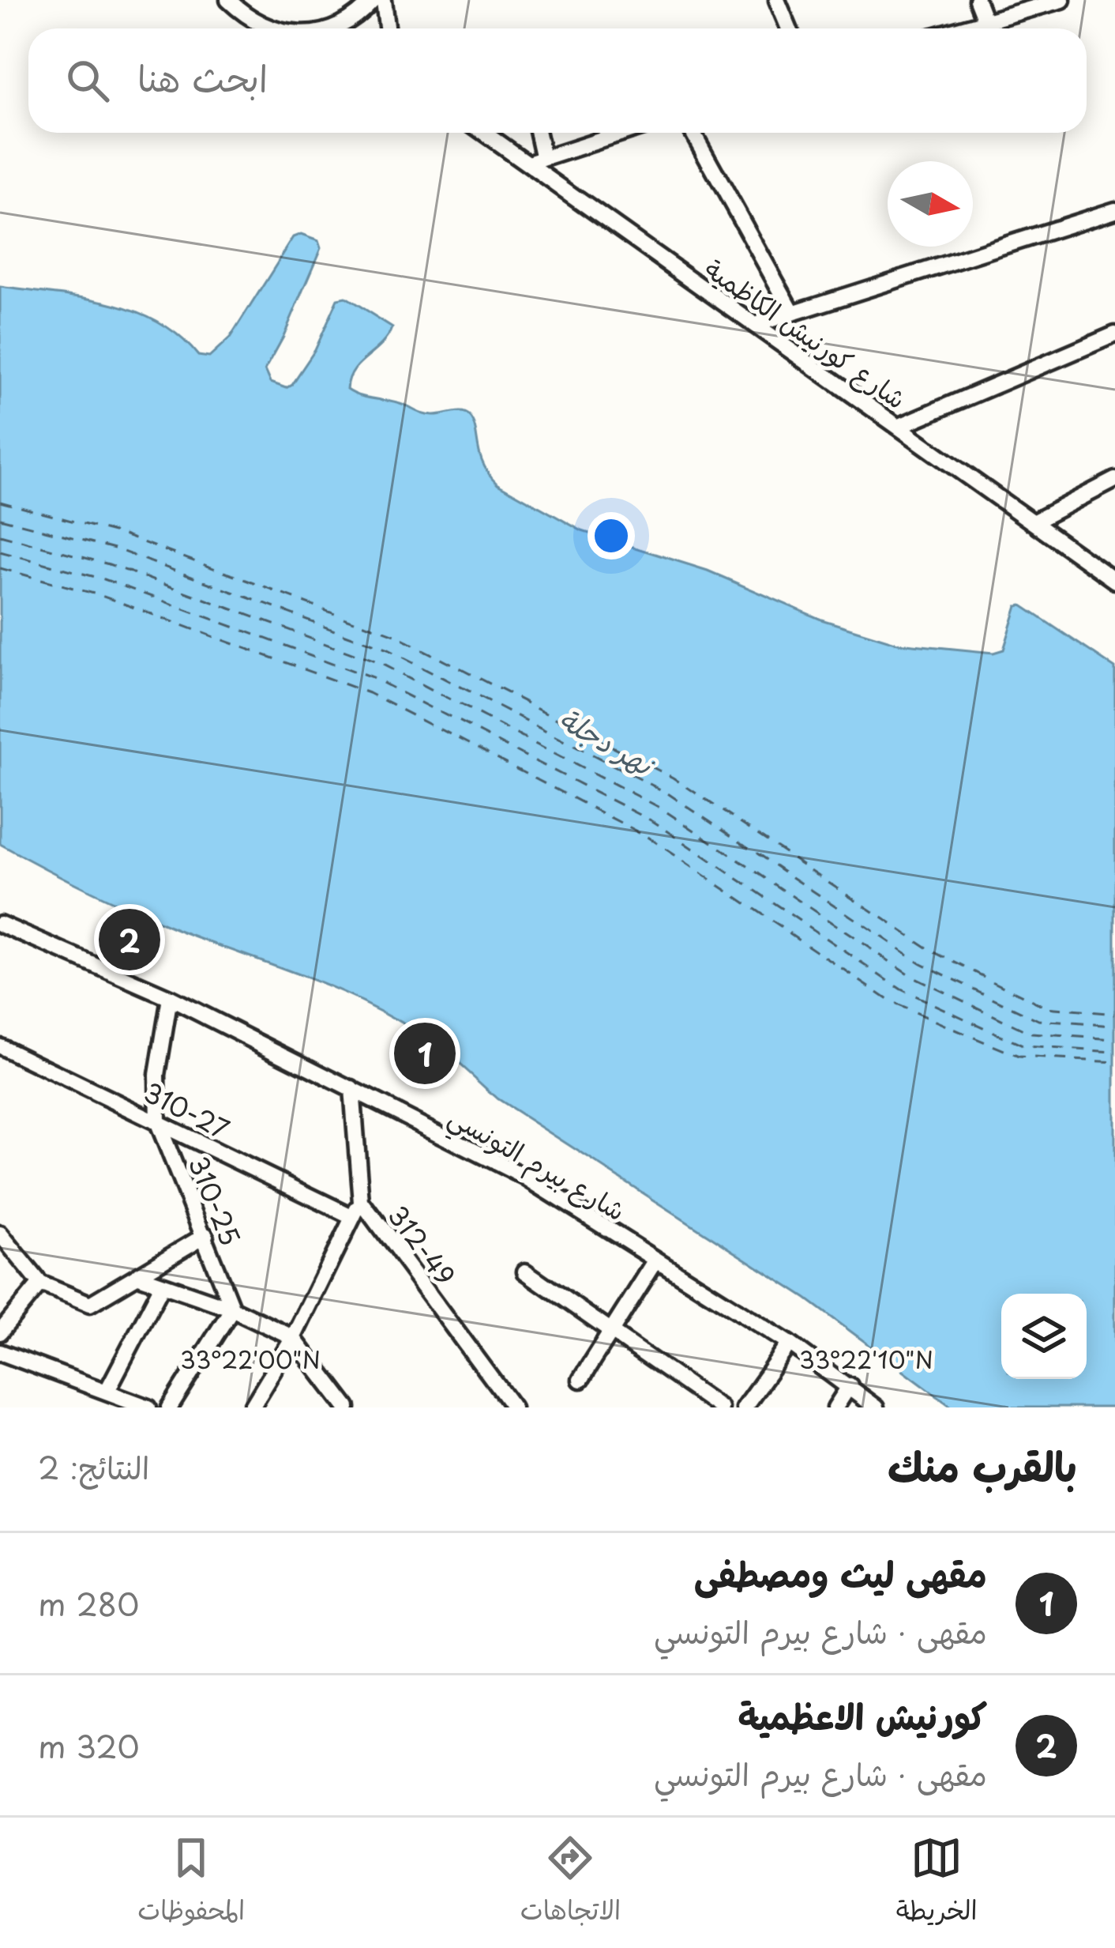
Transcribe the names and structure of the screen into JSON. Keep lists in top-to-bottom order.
{
  "streets": {
    "street": [
      "شارع كورنيش الكاظمية",
      "310-27",
      "شارع بيرم التونسي",
      "310-25",
      "312-49"
    ]
  },
  "crossings": [
    ["310-27", "310-25"],
    ["شارع بيرم التونسي", "310-25"],
    ["شارع بيرم التونسي", "312-49"]
  ],
  "water": ["نهر دجلة"],
  "north": "right",
  "page": {
    "search": "ابحث هنا",
    "pins": ["2", "1"],
    "heading": ["بالقرب منك", "النتائج: 2"],
    "list": [
      {
        "mark": "1",
        "name": "مقهى ليث ومصطفى",
        "note": "مقهى · شارع بيرم التونسي",
        "value": "280 m"
      },
      {
        "mark": "2",
        "name": "كورنيش الاعظمية",
        "note": "مقهى · شارع بيرم التونسي",
        "value": "320 m"
      }
    ],
    "nav": ["الخريطة", "الاتجاهات", "المحفوظات"]
  },
  "coordinates": ["33°22'00\"N", "33°22'10\"N"]
}
